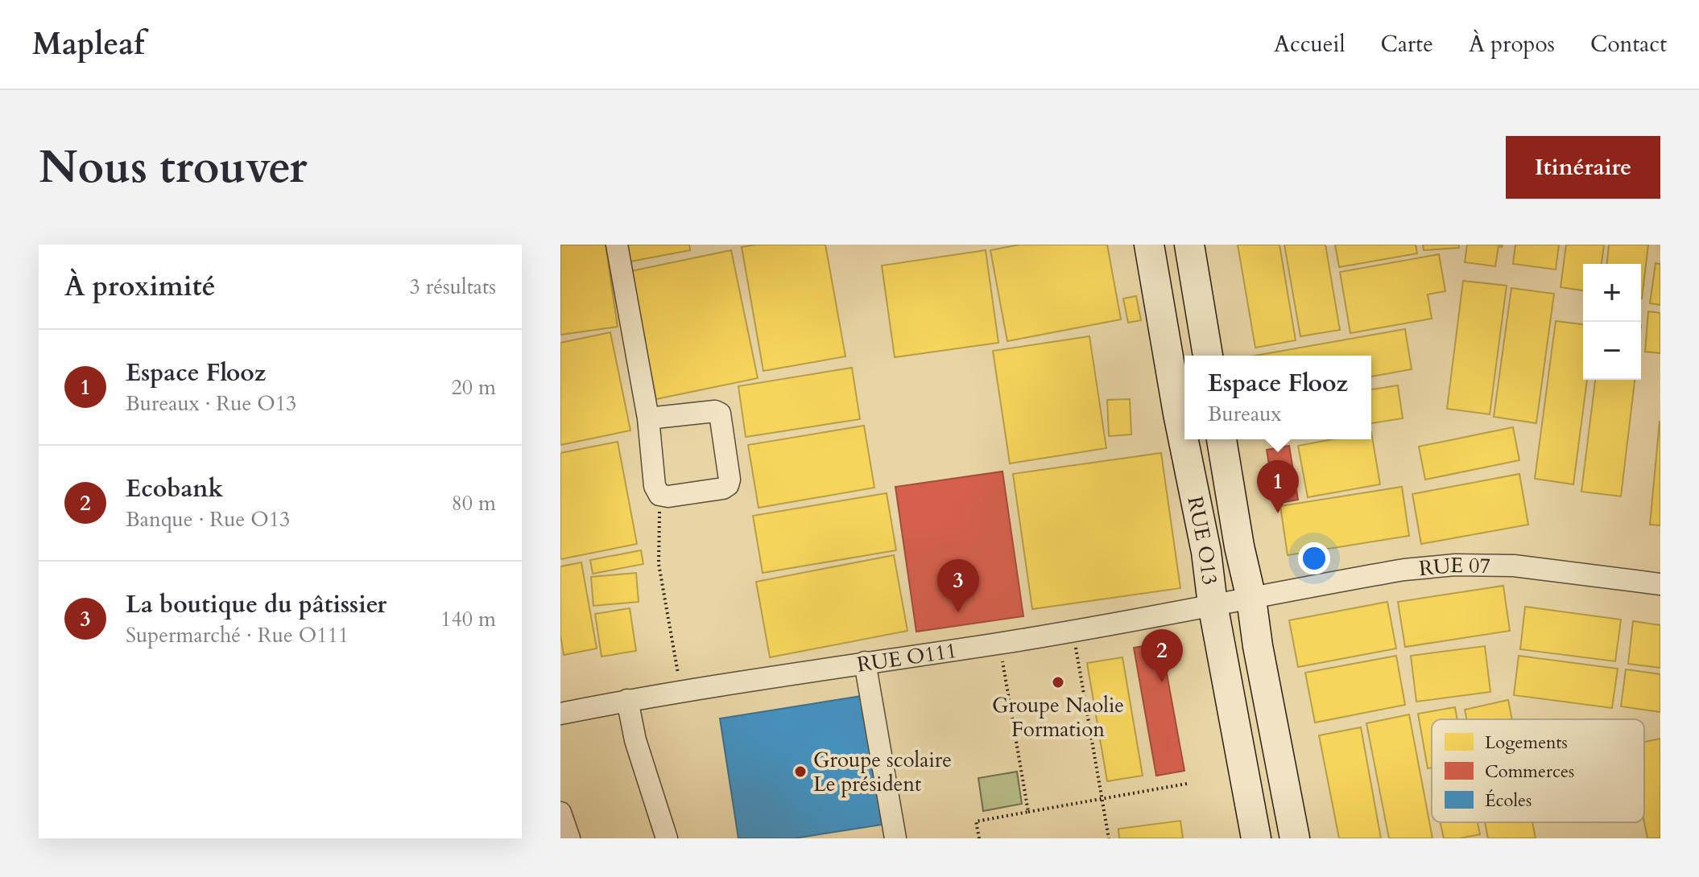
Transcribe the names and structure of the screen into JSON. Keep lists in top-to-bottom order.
{
  "streets": {
    "main road": ["RUE O13"],
    "street": ["RUE 07", "RUE O111"]
  },
  "crossings": [
    ["RUE O13", "RUE 07"],
    ["RUE O13", "RUE O111"],
    ["RUE 07", "RUE O111"]
  ],
  "places": ["Groupe Naolie Formation", "Groupe scolaire Le président"],
  "legend": ["Logements", "Commerces", "Écoles"],
  "page": {
    "header": "Mapleaf",
    "nav": [
      "Accueil",
      "Carte",
      "À propos",
      "Contact"
    ],
    "buttons": "Itinéraire",
    "title": "Nous trouver",
    "heading": ["À proximité", "3 résultats"],
    "map_buttons": ["+", "−"],
    "list": [
      {
        "mark": "1",
        "name": "Espace Flooz",
        "note": "Bureaux · Rue O13",
        "value": "20 m"
      },
      {
        "mark": "2",
        "name": "Ecobank",
        "note": "Banque · Rue O13",
        "value": "80 m"
      },
      {
        "mark": "3",
        "name": "La boutique du pâtissier",
        "note": "Supermarché · Rue O111",
        "value": "140 m"
      }
    ],
    "popup": ["Espace Flooz", "Bureaux"],
    "pins": ["1", "3", "2"]
  }
}
